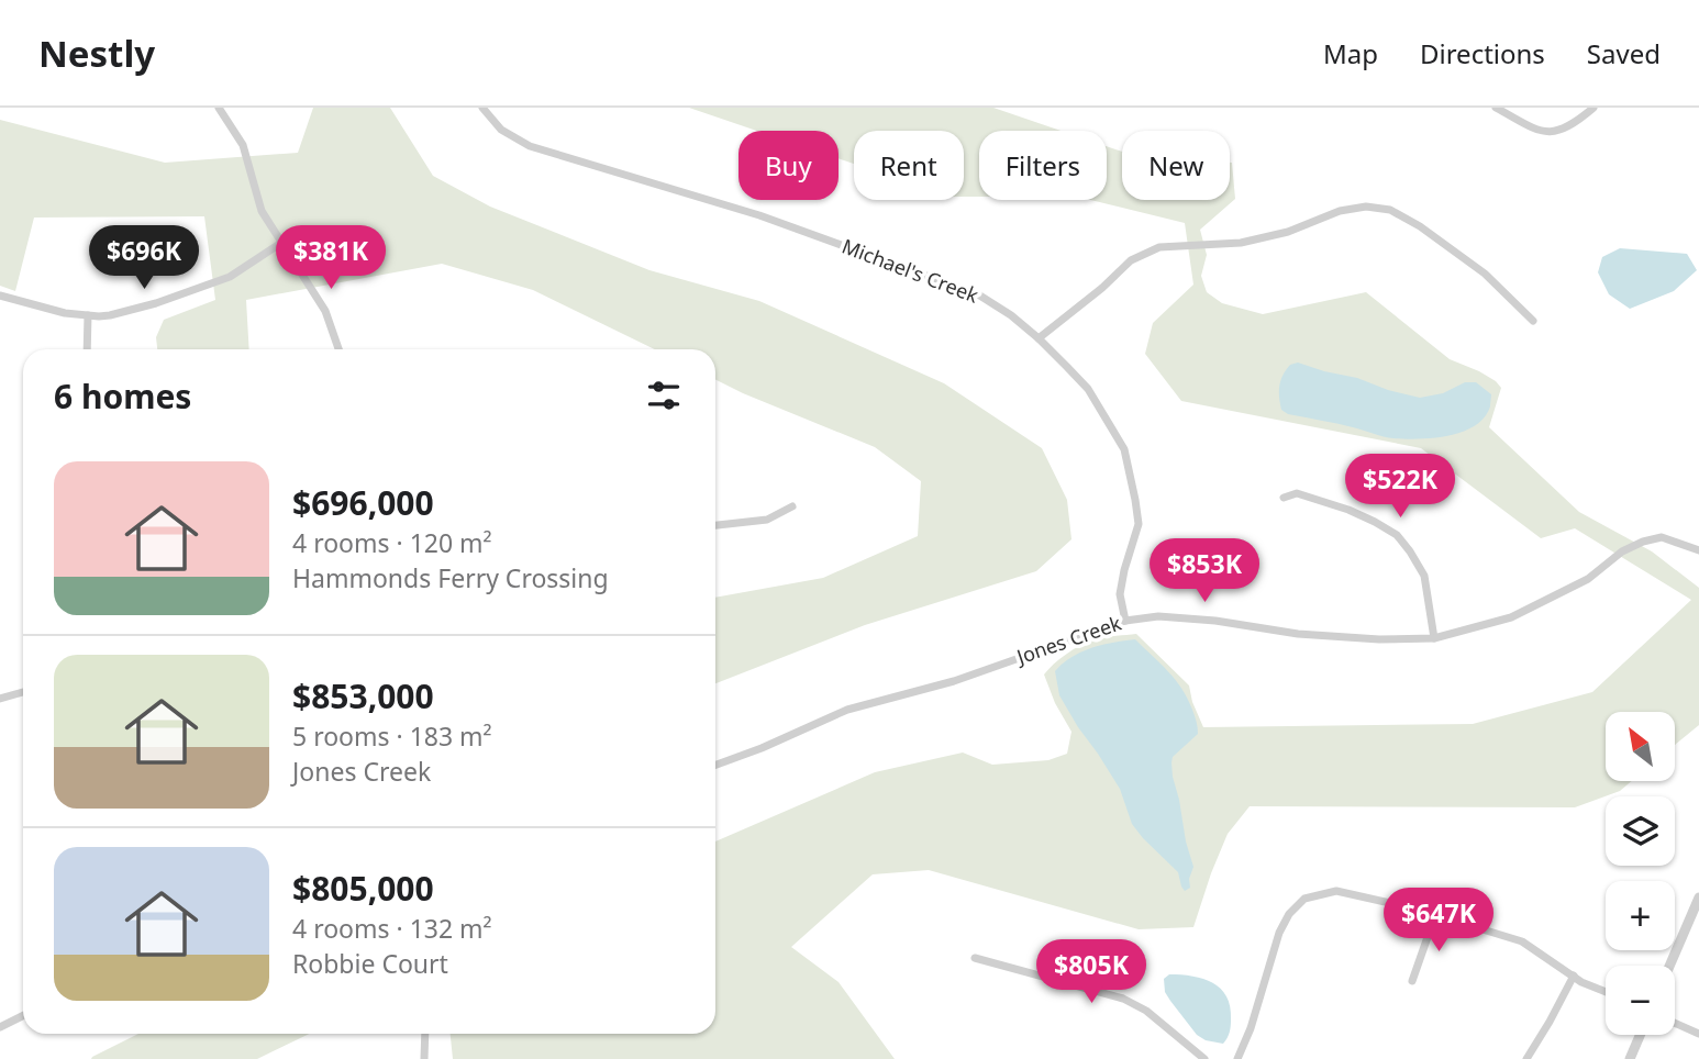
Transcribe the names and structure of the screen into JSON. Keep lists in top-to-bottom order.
{
  "streets": {
    "street": ["Michael's Creek", "Jones Creek"]
  },
  "crossings": [
    ["Michael's Creek", "Jones Creek"]
  ],
  "north": "top left",
  "page": {
    "header": "Nestly",
    "nav": ["Map", "Directions", "Saved"],
    "chip": [
      "Buy",
      "Rent",
      "Filters",
      "New"
    ],
    "price": [
      "$696K",
      "$381K",
      "$522K",
      "$853K",
      "$647K",
      "$805K"
    ],
    "heading": "6 homes",
    "list": [
      {
        "name": "$696,000",
        "note": "4 rooms · 120 m² · Hammonds Ferry Crossing"
      },
      {
        "name": "$853,000",
        "note": "5 rooms · 183 m² · Jones Creek"
      },
      {
        "name": "$805,000",
        "note": "4 rooms · 132 m² · Robbie Court"
      }
    ],
    "map_buttons": ["+", "−"]
  }
}
